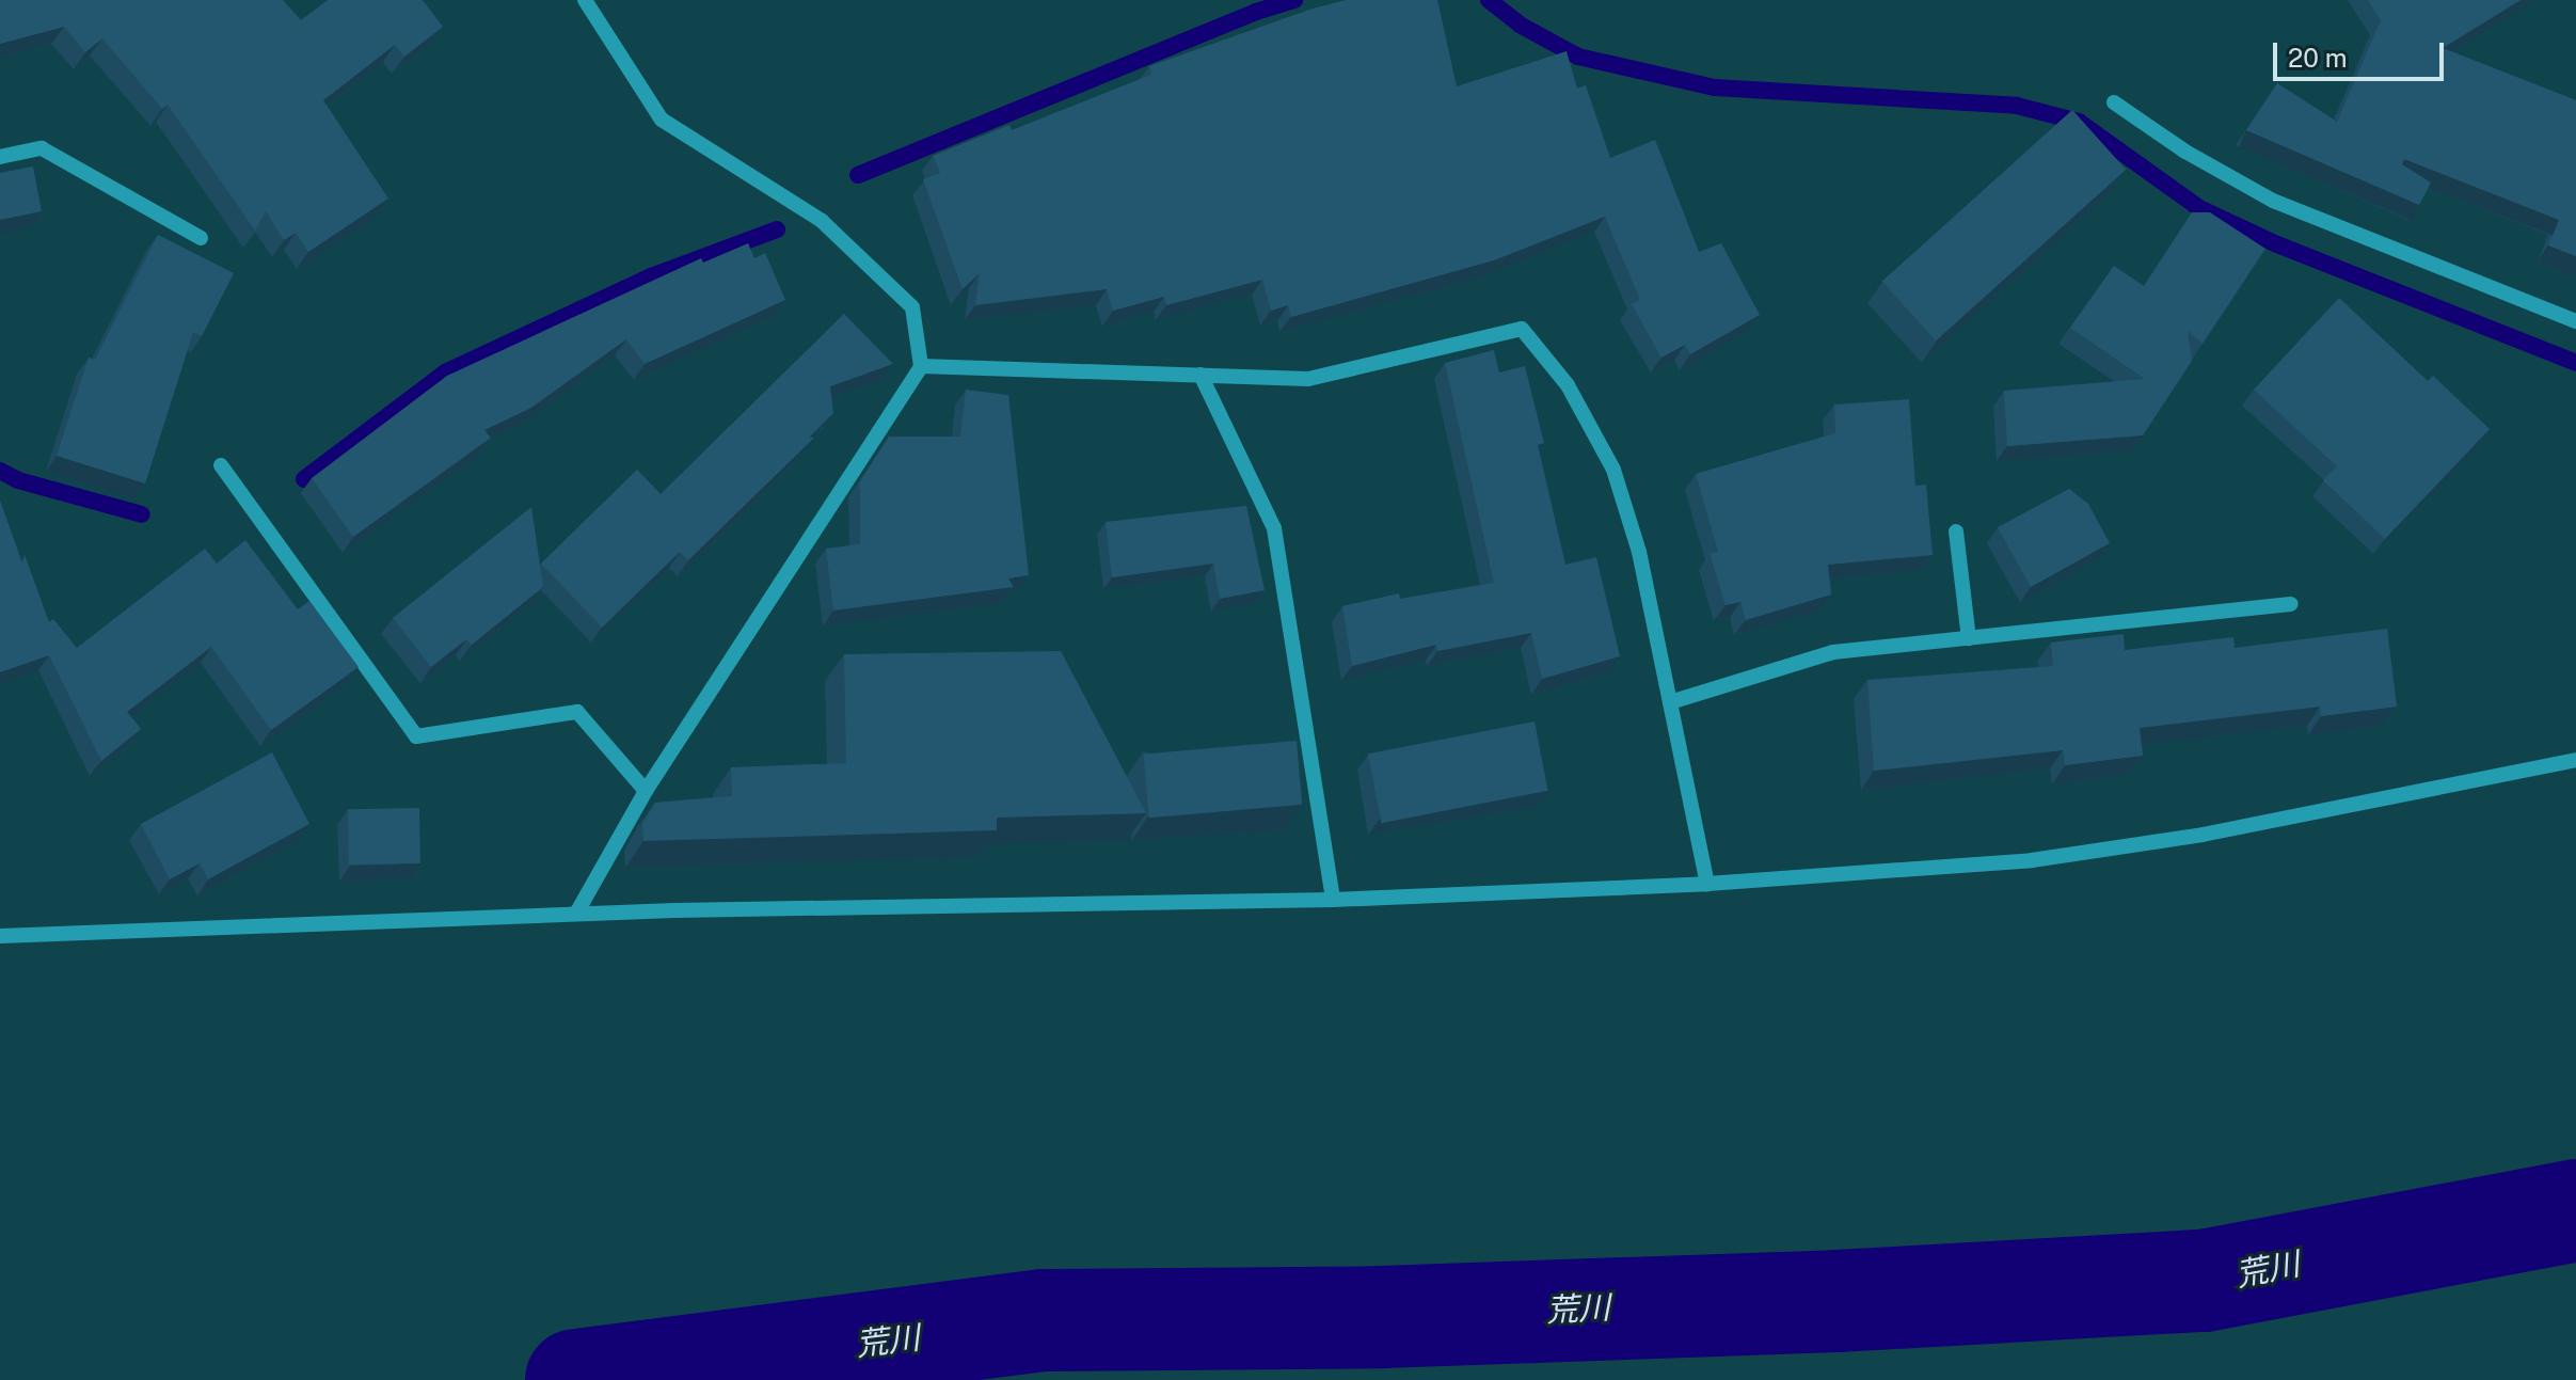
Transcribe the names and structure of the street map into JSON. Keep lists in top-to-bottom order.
{
  "water": ["荒川"],
  "scale_bar": "20 m"
}
